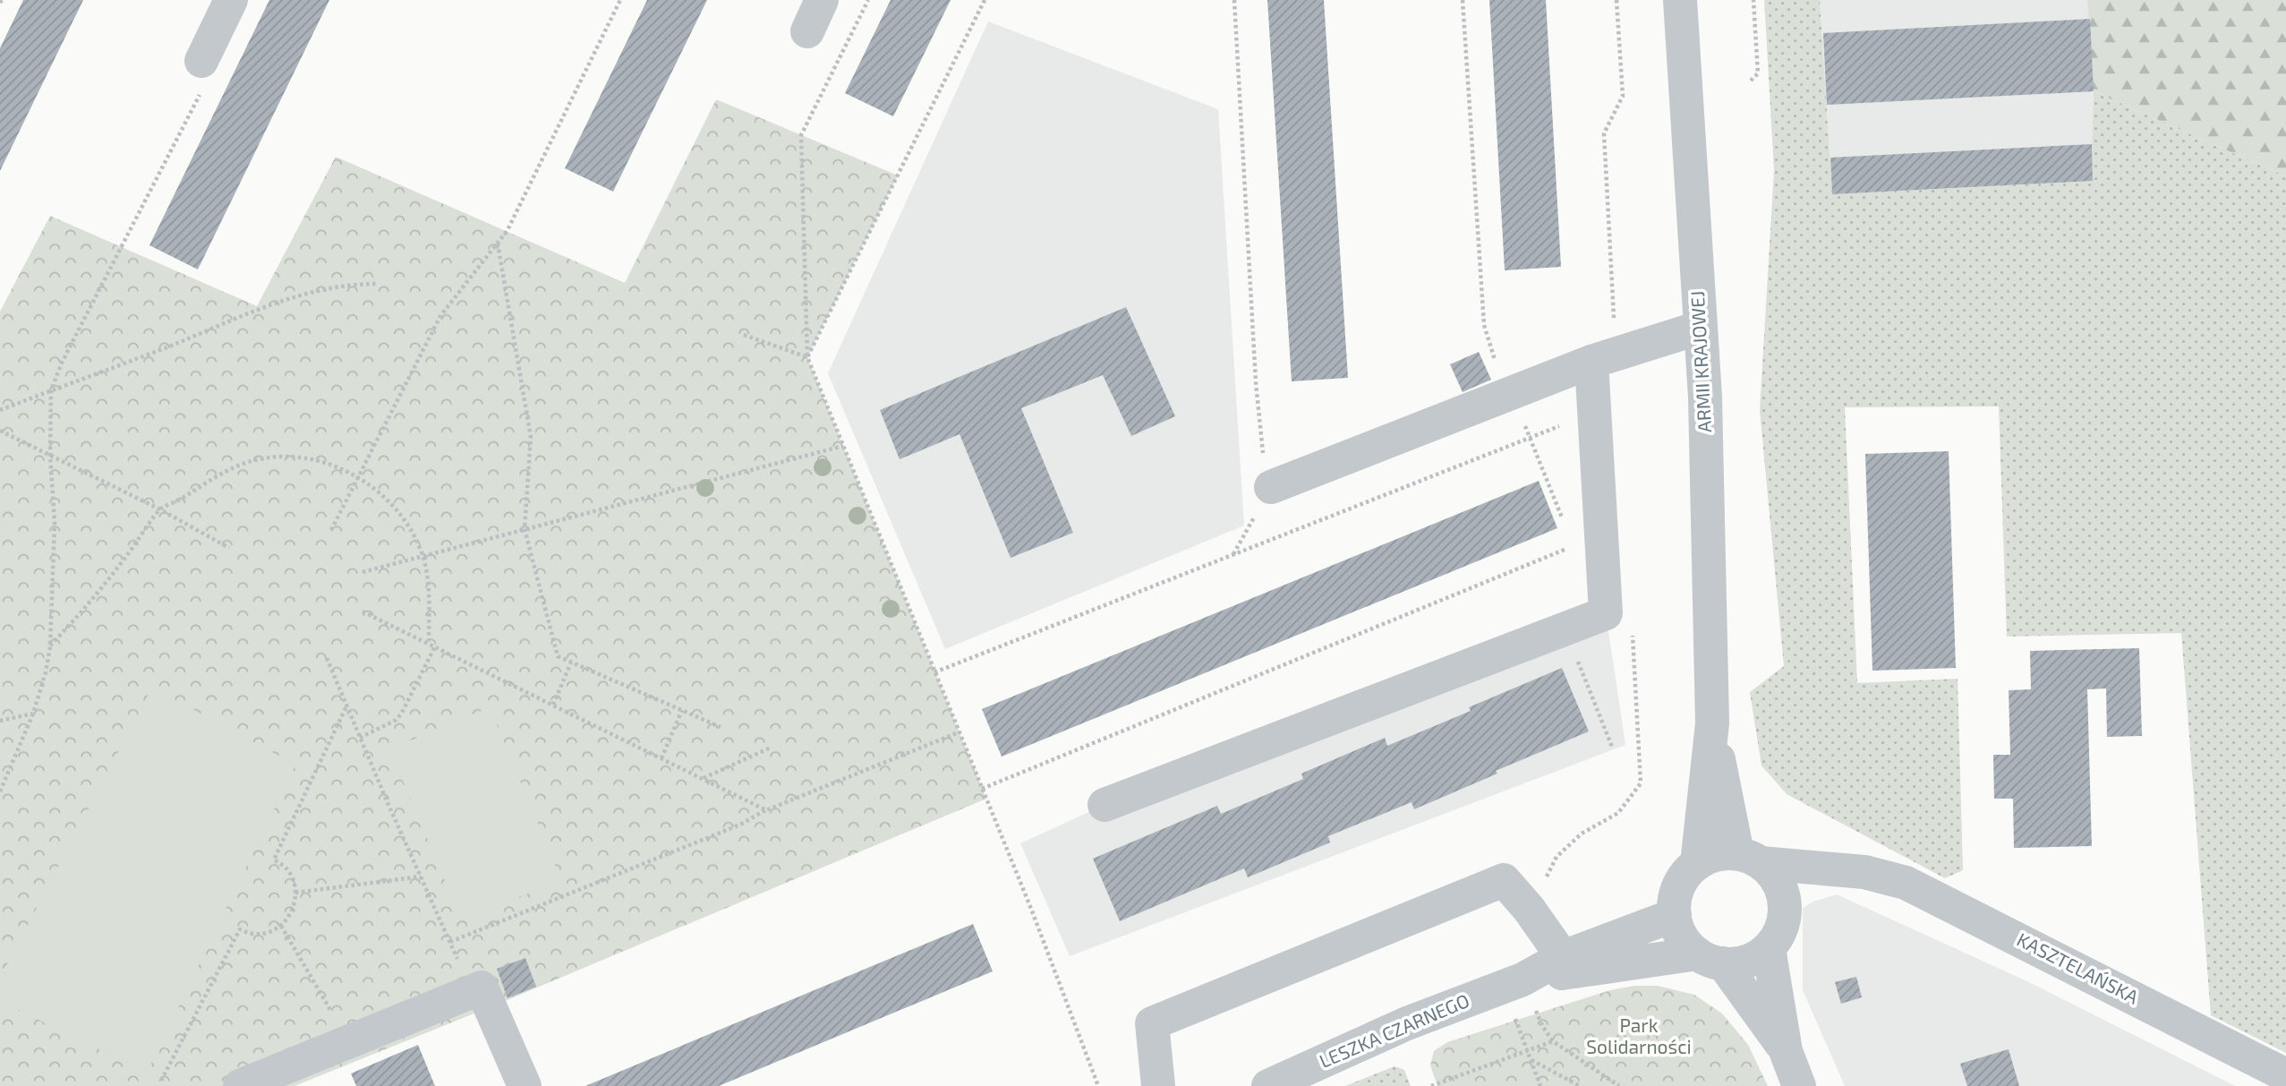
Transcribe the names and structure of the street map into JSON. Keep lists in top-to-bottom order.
{
  "streets": {
    "street": ["ARMII KRAJOWEJ", "KASZTELAŃSKA", "LESZKA CZARNEGO"]
  },
  "crossings": [
    ["ARMII KRAJOWEJ", "KASZTELAŃSKA"],
    ["ARMII KRAJOWEJ", "LESZKA CZARNEGO"],
    ["KASZTELAŃSKA", "LESZKA CZARNEGO"]
  ],
  "parks": ["Park Solidarności"]
}
